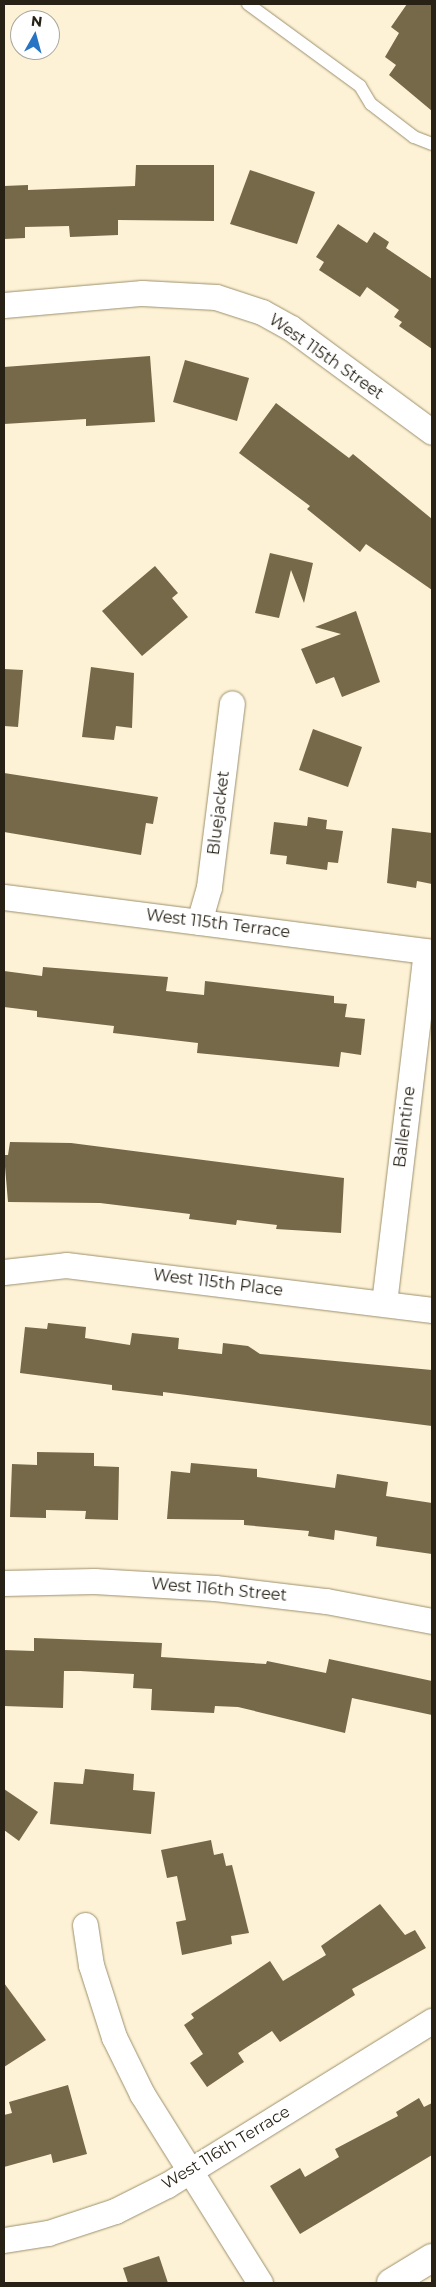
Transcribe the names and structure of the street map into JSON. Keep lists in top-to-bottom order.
{
  "streets": {
    "street": [
      "West 115th Street",
      "Bluejacket",
      "West 115th Terrace",
      "Ballentine",
      "West 115th Place",
      "West 116th Street",
      "West 116th Terrace"
    ]
  },
  "crossings": [
    ["Bluejacket", "West 115th Terrace"],
    ["West 115th Terrace", "Ballentine"],
    ["Ballentine", "West 115th Place"]
  ],
  "north": "top"
}
